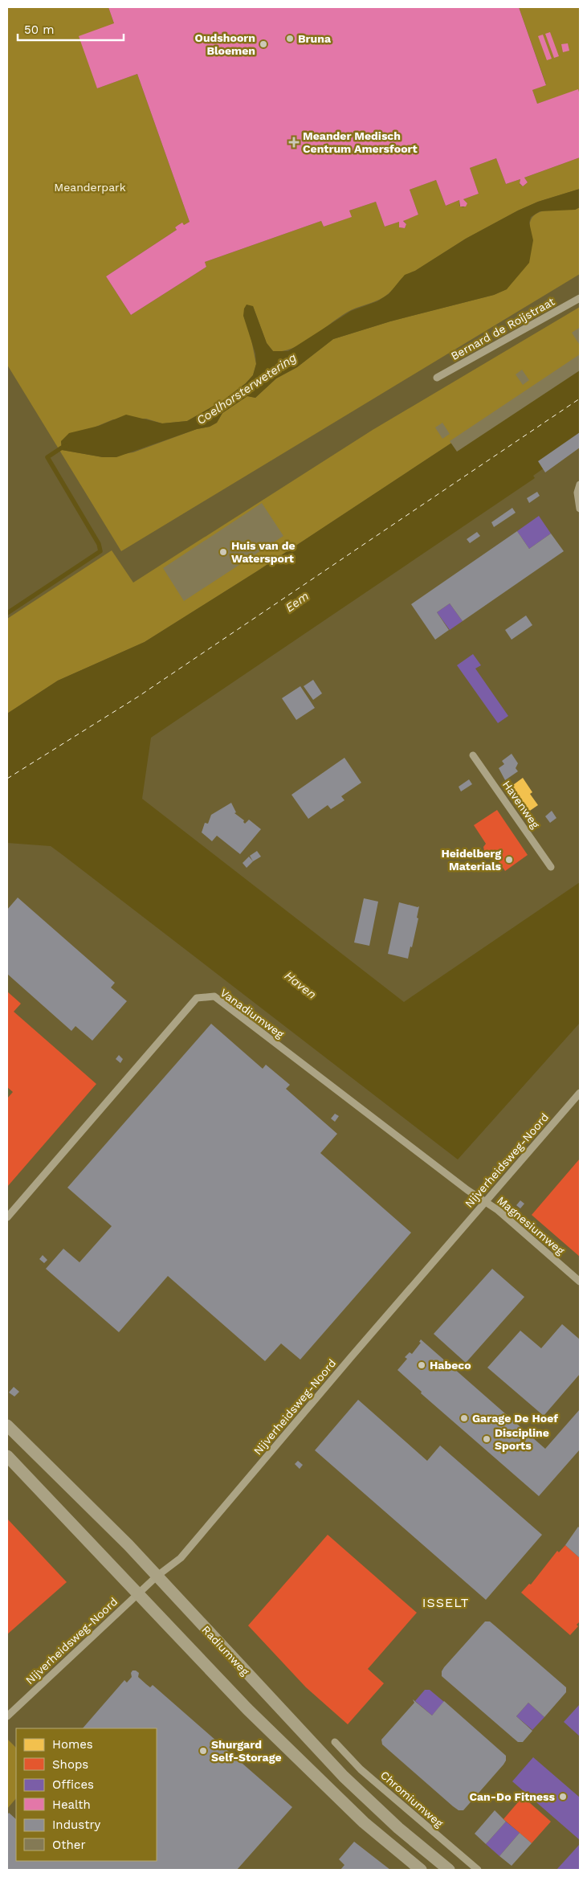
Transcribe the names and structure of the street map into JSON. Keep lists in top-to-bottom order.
{
  "streets": {
    "main road": ["Radiumweg"],
    "street": [
      "Bernard de Roijstraat",
      "Havenweg",
      "Vanadiumweg",
      "Nijverheidsweg-Noord",
      "Magnesiumweg",
      "Chromiumweg"
    ]
  },
  "crossings": [
    ["Vanadiumweg", "Nijverheidsweg-Noord"],
    ["Vanadiumweg", "Magnesiumweg"],
    ["Nijverheidsweg-Noord", "Magnesiumweg"],
    ["Nijverheidsweg-Noord", "Radiumweg"]
  ],
  "districts": ["ISSELT"],
  "water": ["Coelhorsterwetering", "Eem", "Haven"],
  "parks": ["Meanderpark"],
  "places": {
    "other": [
      "Bruna",
      "Oudshoorn Bloemen",
      "Huis van de Watersport",
      "Heidelberg Materials",
      "Habeco",
      "Garage De Hoef",
      "Discipline Sports",
      "Shurgard Self-Storage",
      "Can-Do Fitness"
    ],
    "health": ["Meander Medisch Centrum Amersfoort"]
  },
  "legend": [
    "Homes",
    "Shops",
    "Offices",
    "Health",
    "Industry",
    "Other"
  ],
  "scale_bar": "50 m"
}
